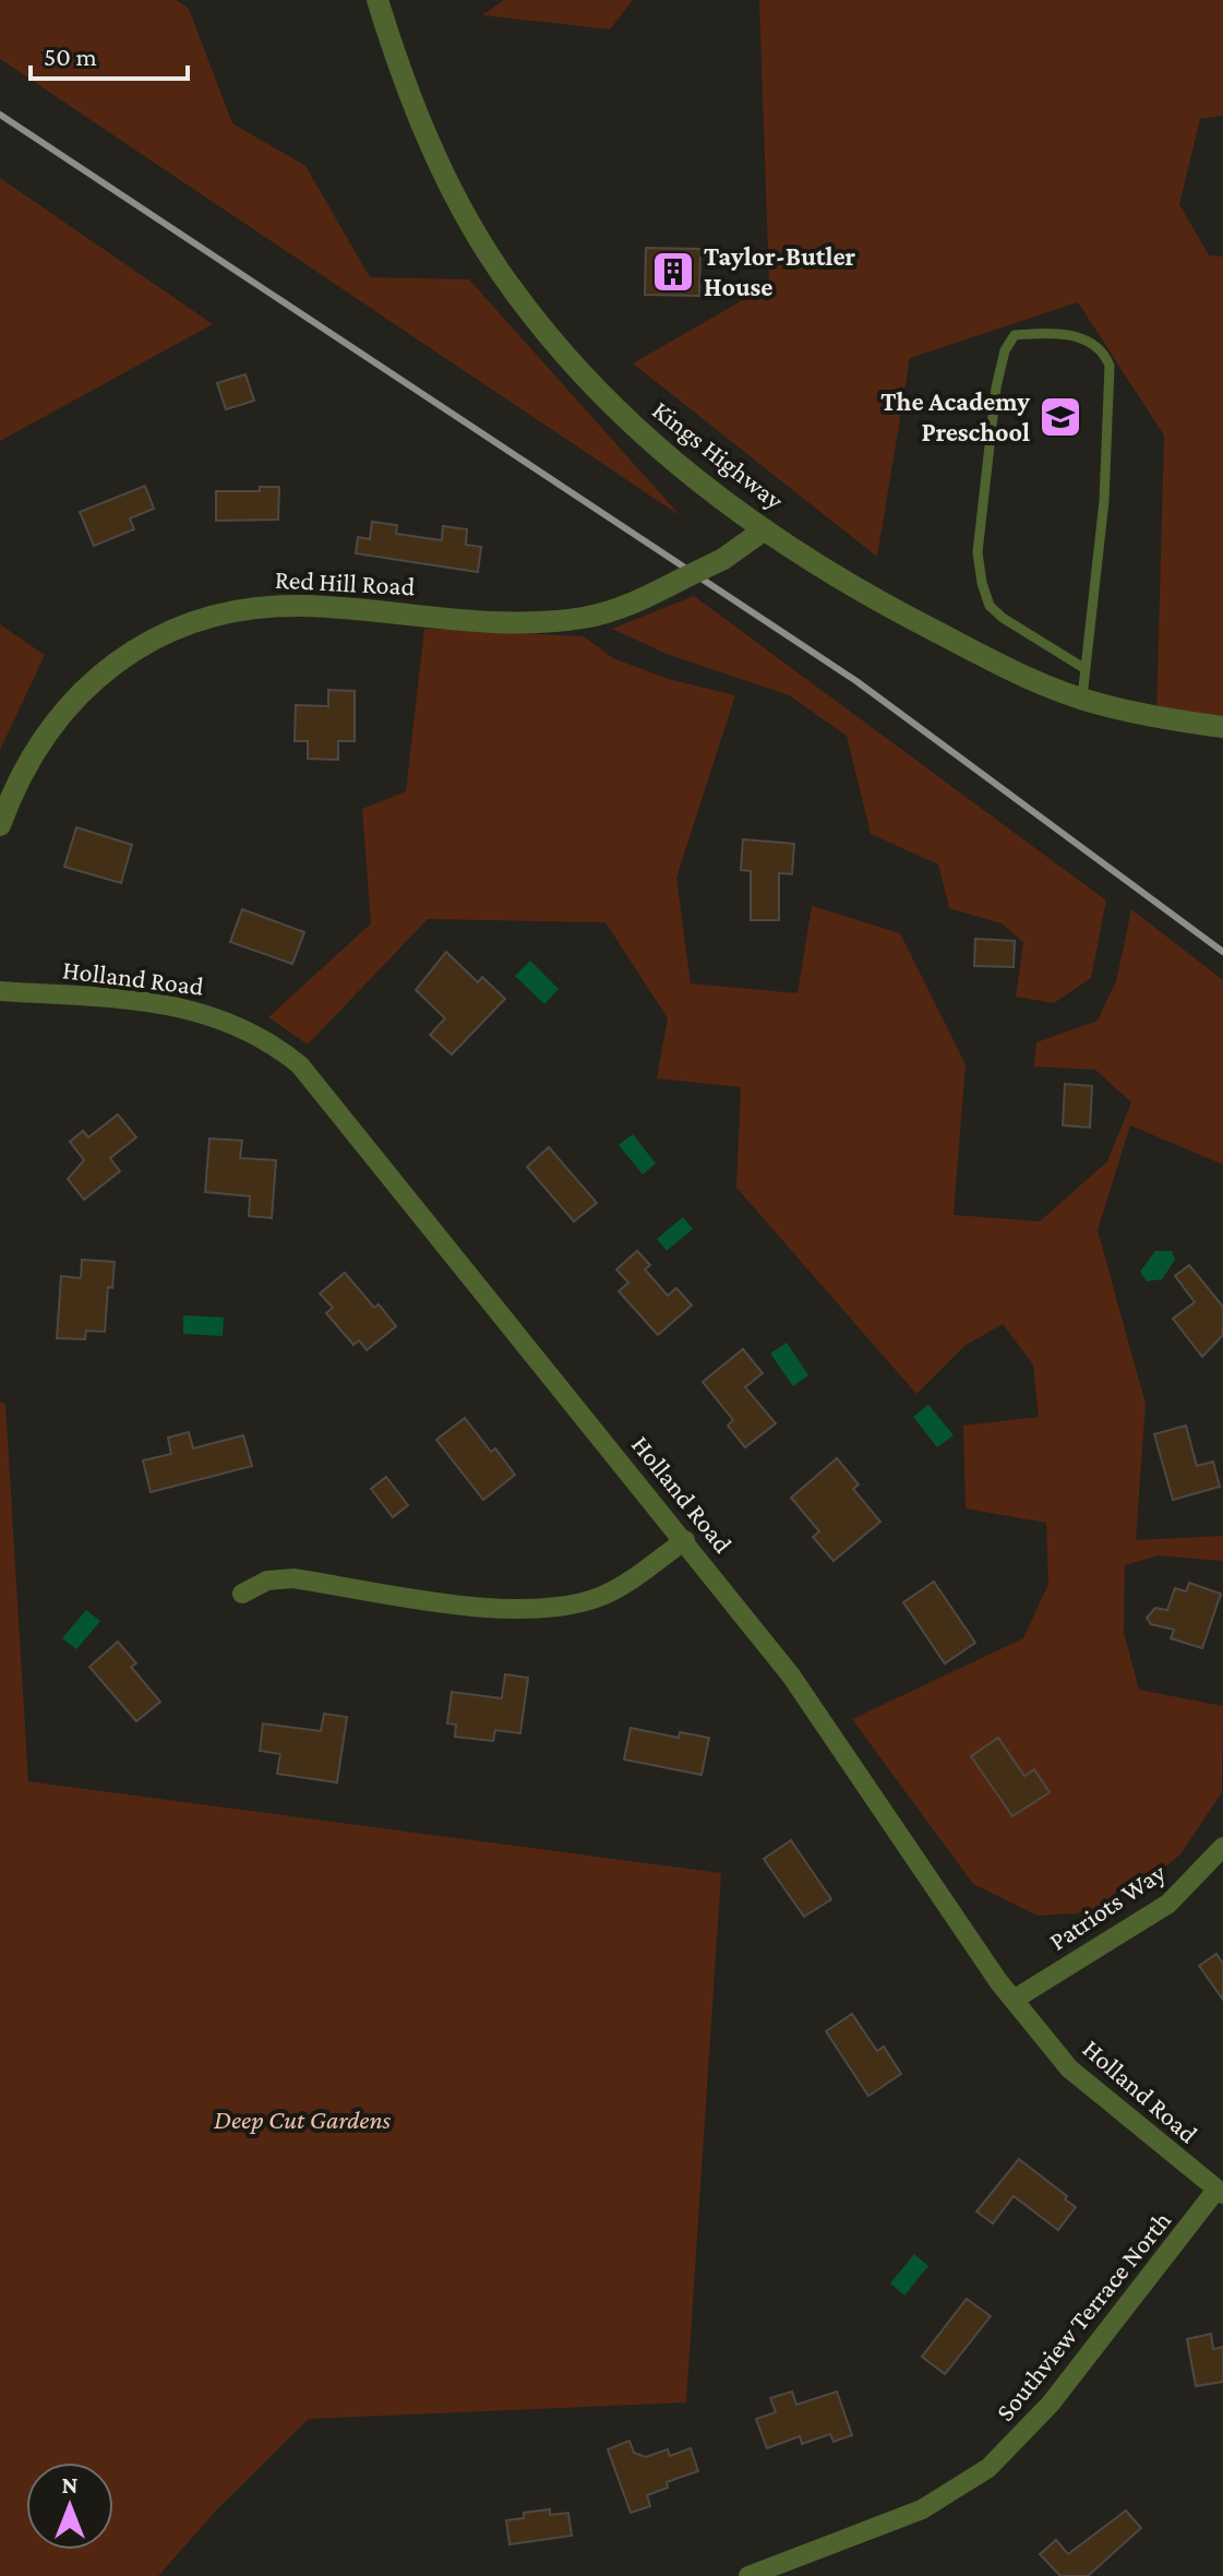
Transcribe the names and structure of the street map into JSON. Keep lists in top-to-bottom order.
{
  "streets": {
    "street": [
      "Kings Highway",
      "Red Hill Road",
      "Holland Road",
      "Patriots Way",
      "Southview Terrace North"
    ]
  },
  "crossings": [
    ["Kings Highway", "Red Hill Road"],
    ["Holland Road", "Patriots Way"],
    ["Holland Road", "Southview Terrace North"]
  ],
  "parks": ["Deep Cut Gardens"],
  "places": {
    "building": ["Taylor-Butler House"],
    "school or university": ["The Academy Preschool"]
  },
  "scale_bar": "50 m",
  "north": "top"
}
